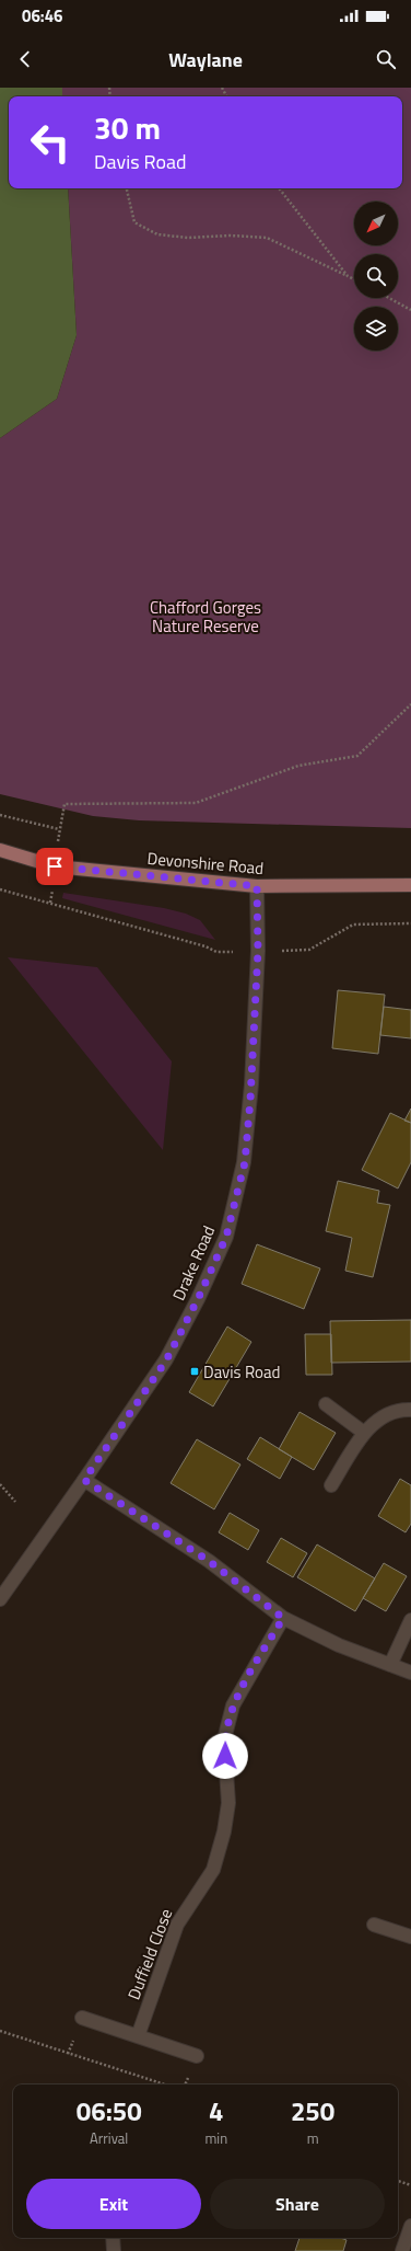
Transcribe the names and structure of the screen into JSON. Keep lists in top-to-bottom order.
{
  "streets": {
    "main road": ["Devonshire Road"],
    "street": ["Drake Road", "Duffield Close"]
  },
  "crossings": [
    ["Devonshire Road", "Drake Road"]
  ],
  "parks": ["Chafford Gorges Nature Reserve"],
  "places": {
    "transit": ["Davis Road"]
  },
  "north": "bottom left",
  "page": {
    "status": "06:46",
    "header": "Waylane",
    "turn": ["30 m", "Davis Road"],
    "eta": [
      "06:50",
      "Arrival",
      "4",
      "min",
      "250",
      "m"
    ],
    "buttons": ["Exit", "Share"]
  }
}
